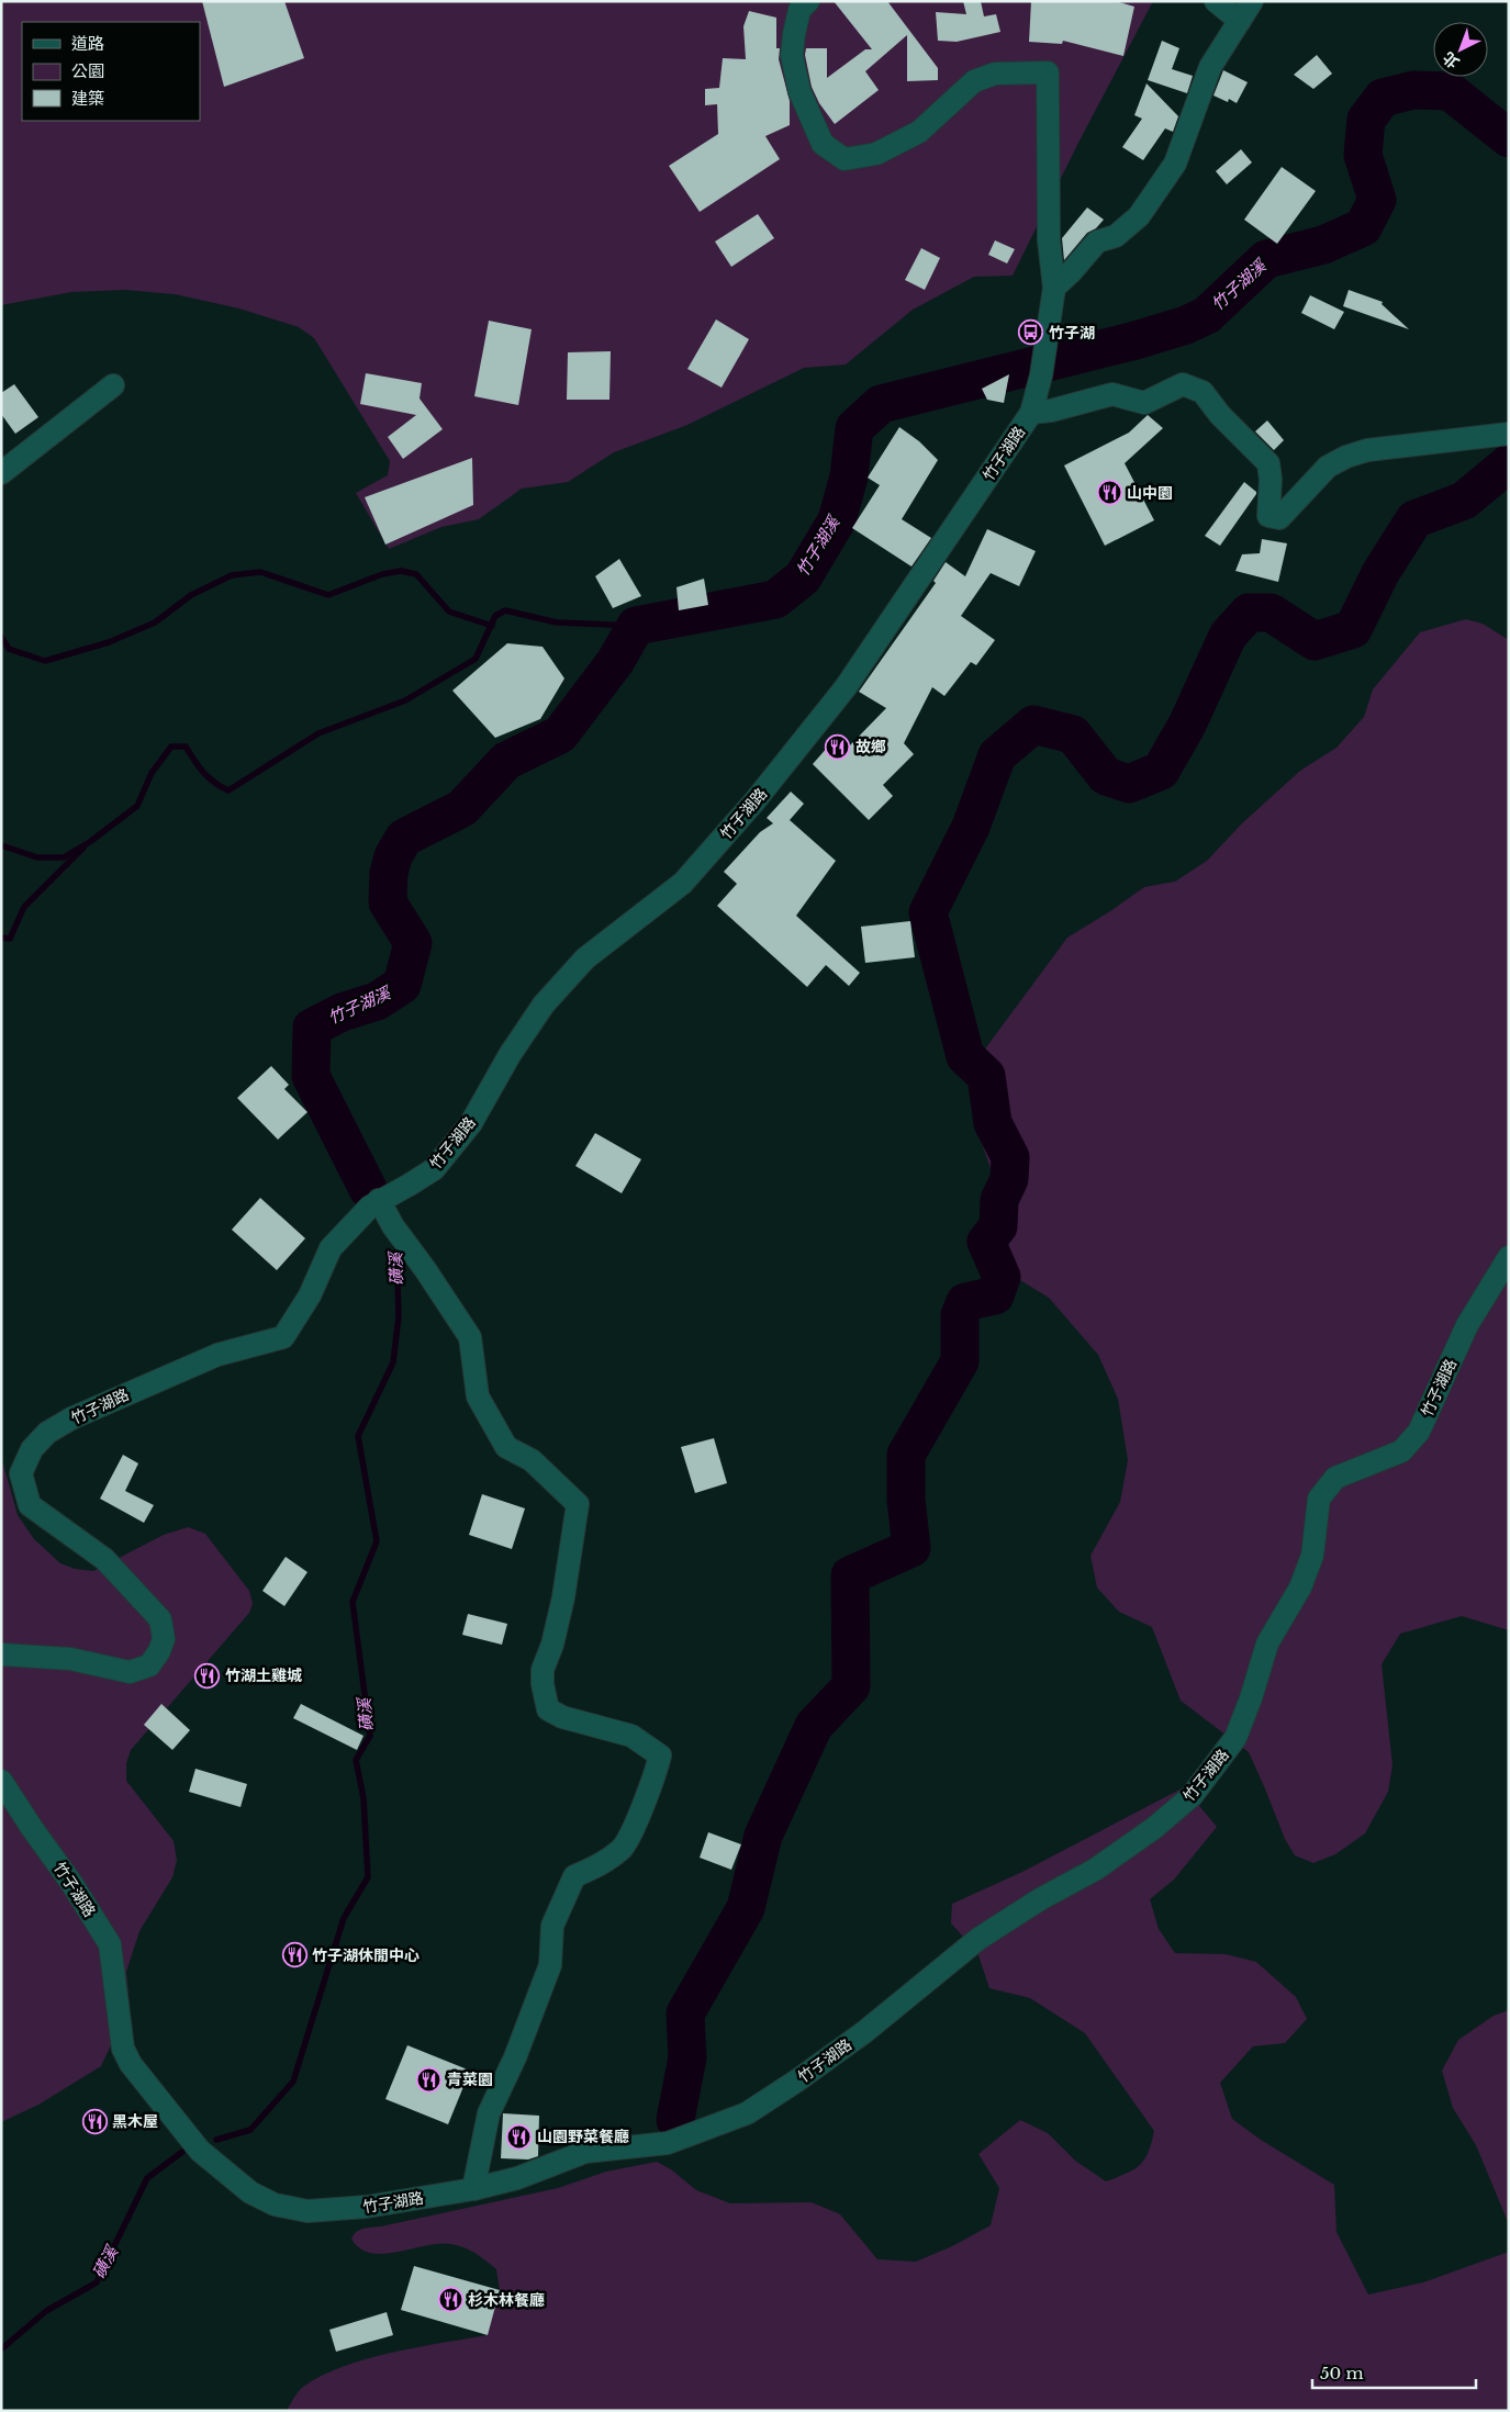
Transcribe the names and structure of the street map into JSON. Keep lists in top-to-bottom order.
{
  "streets": {
    "street": ["竹子湖路"]
  },
  "water": ["竹子湖溪", "磺溪"],
  "places": {
    "bus stop": ["竹子湖"],
    "restaurant": [
      "山中園",
      "故鄉",
      "竹湖土雞城",
      "竹子湖休閒中心",
      "青菜園",
      "黑木屋",
      "山園野菜餐廳",
      "杉木林餐廳"
    ]
  },
  "legend": ["道路", "公園", "建築"],
  "scale_bar": "50 m",
  "north": "bottom left"
}
